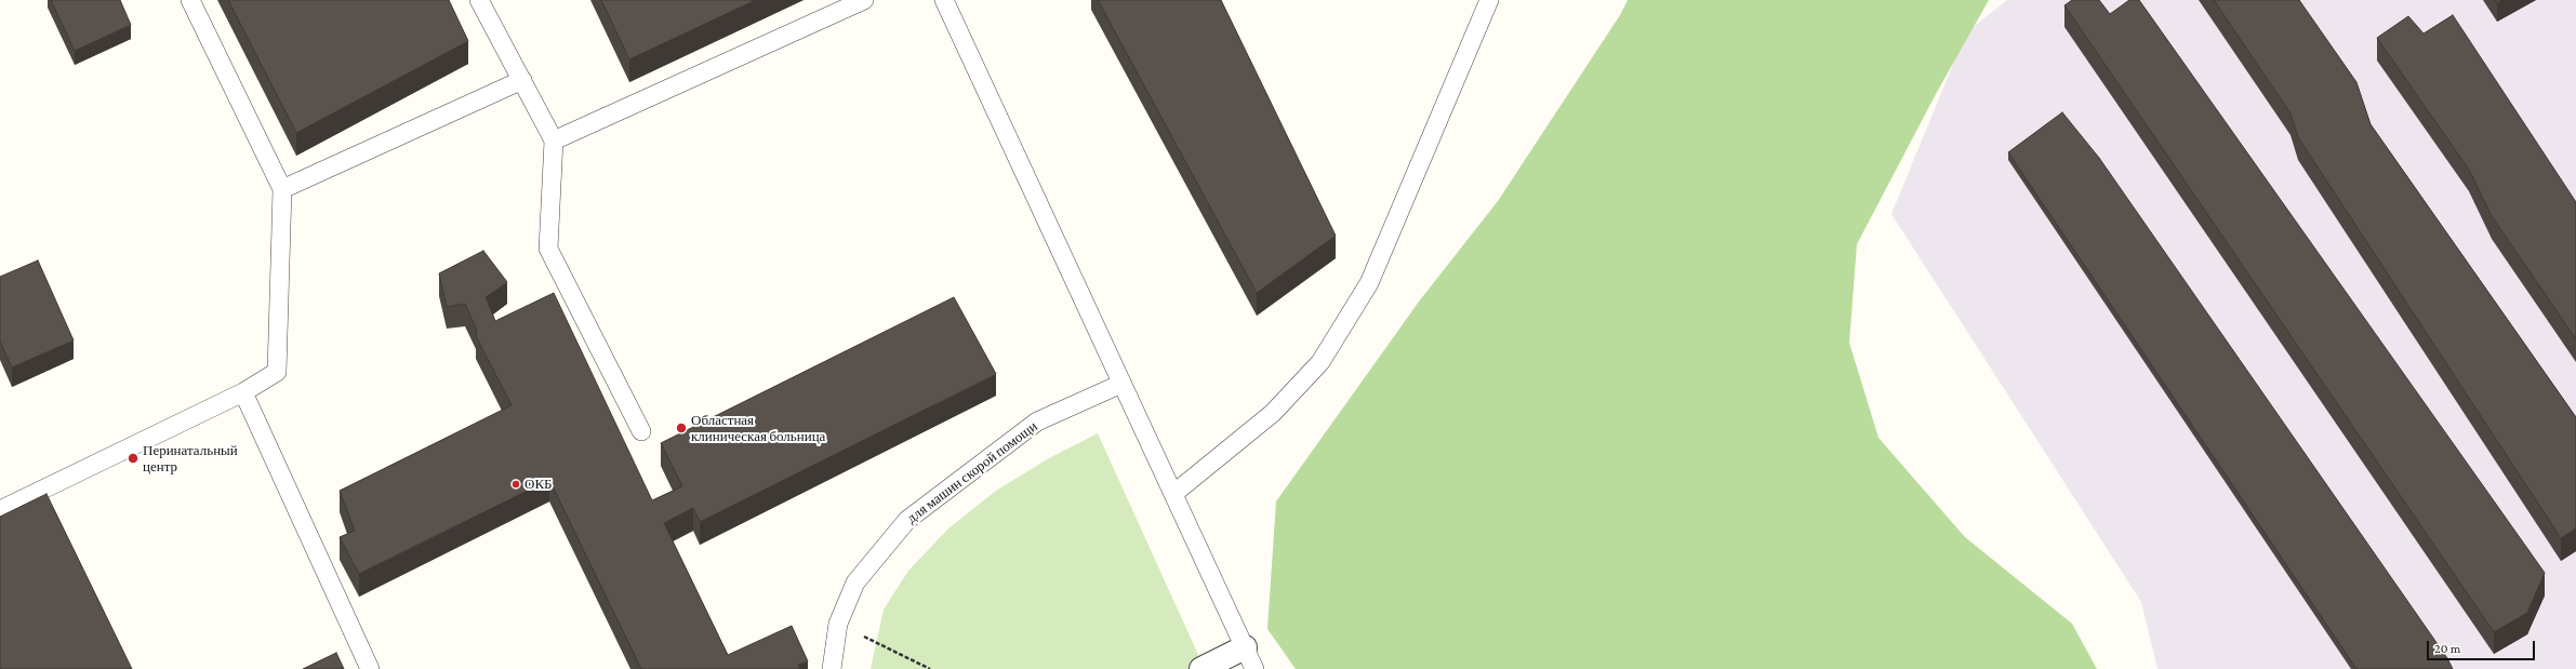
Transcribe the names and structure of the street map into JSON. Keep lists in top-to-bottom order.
{
  "streets": {
    "lane": ["для машин скорой помощи"]
  },
  "places": ["Областная клиническая больница", "Перинатальный центр", "ОКБ"],
  "scale_bar": "20 m"
}
